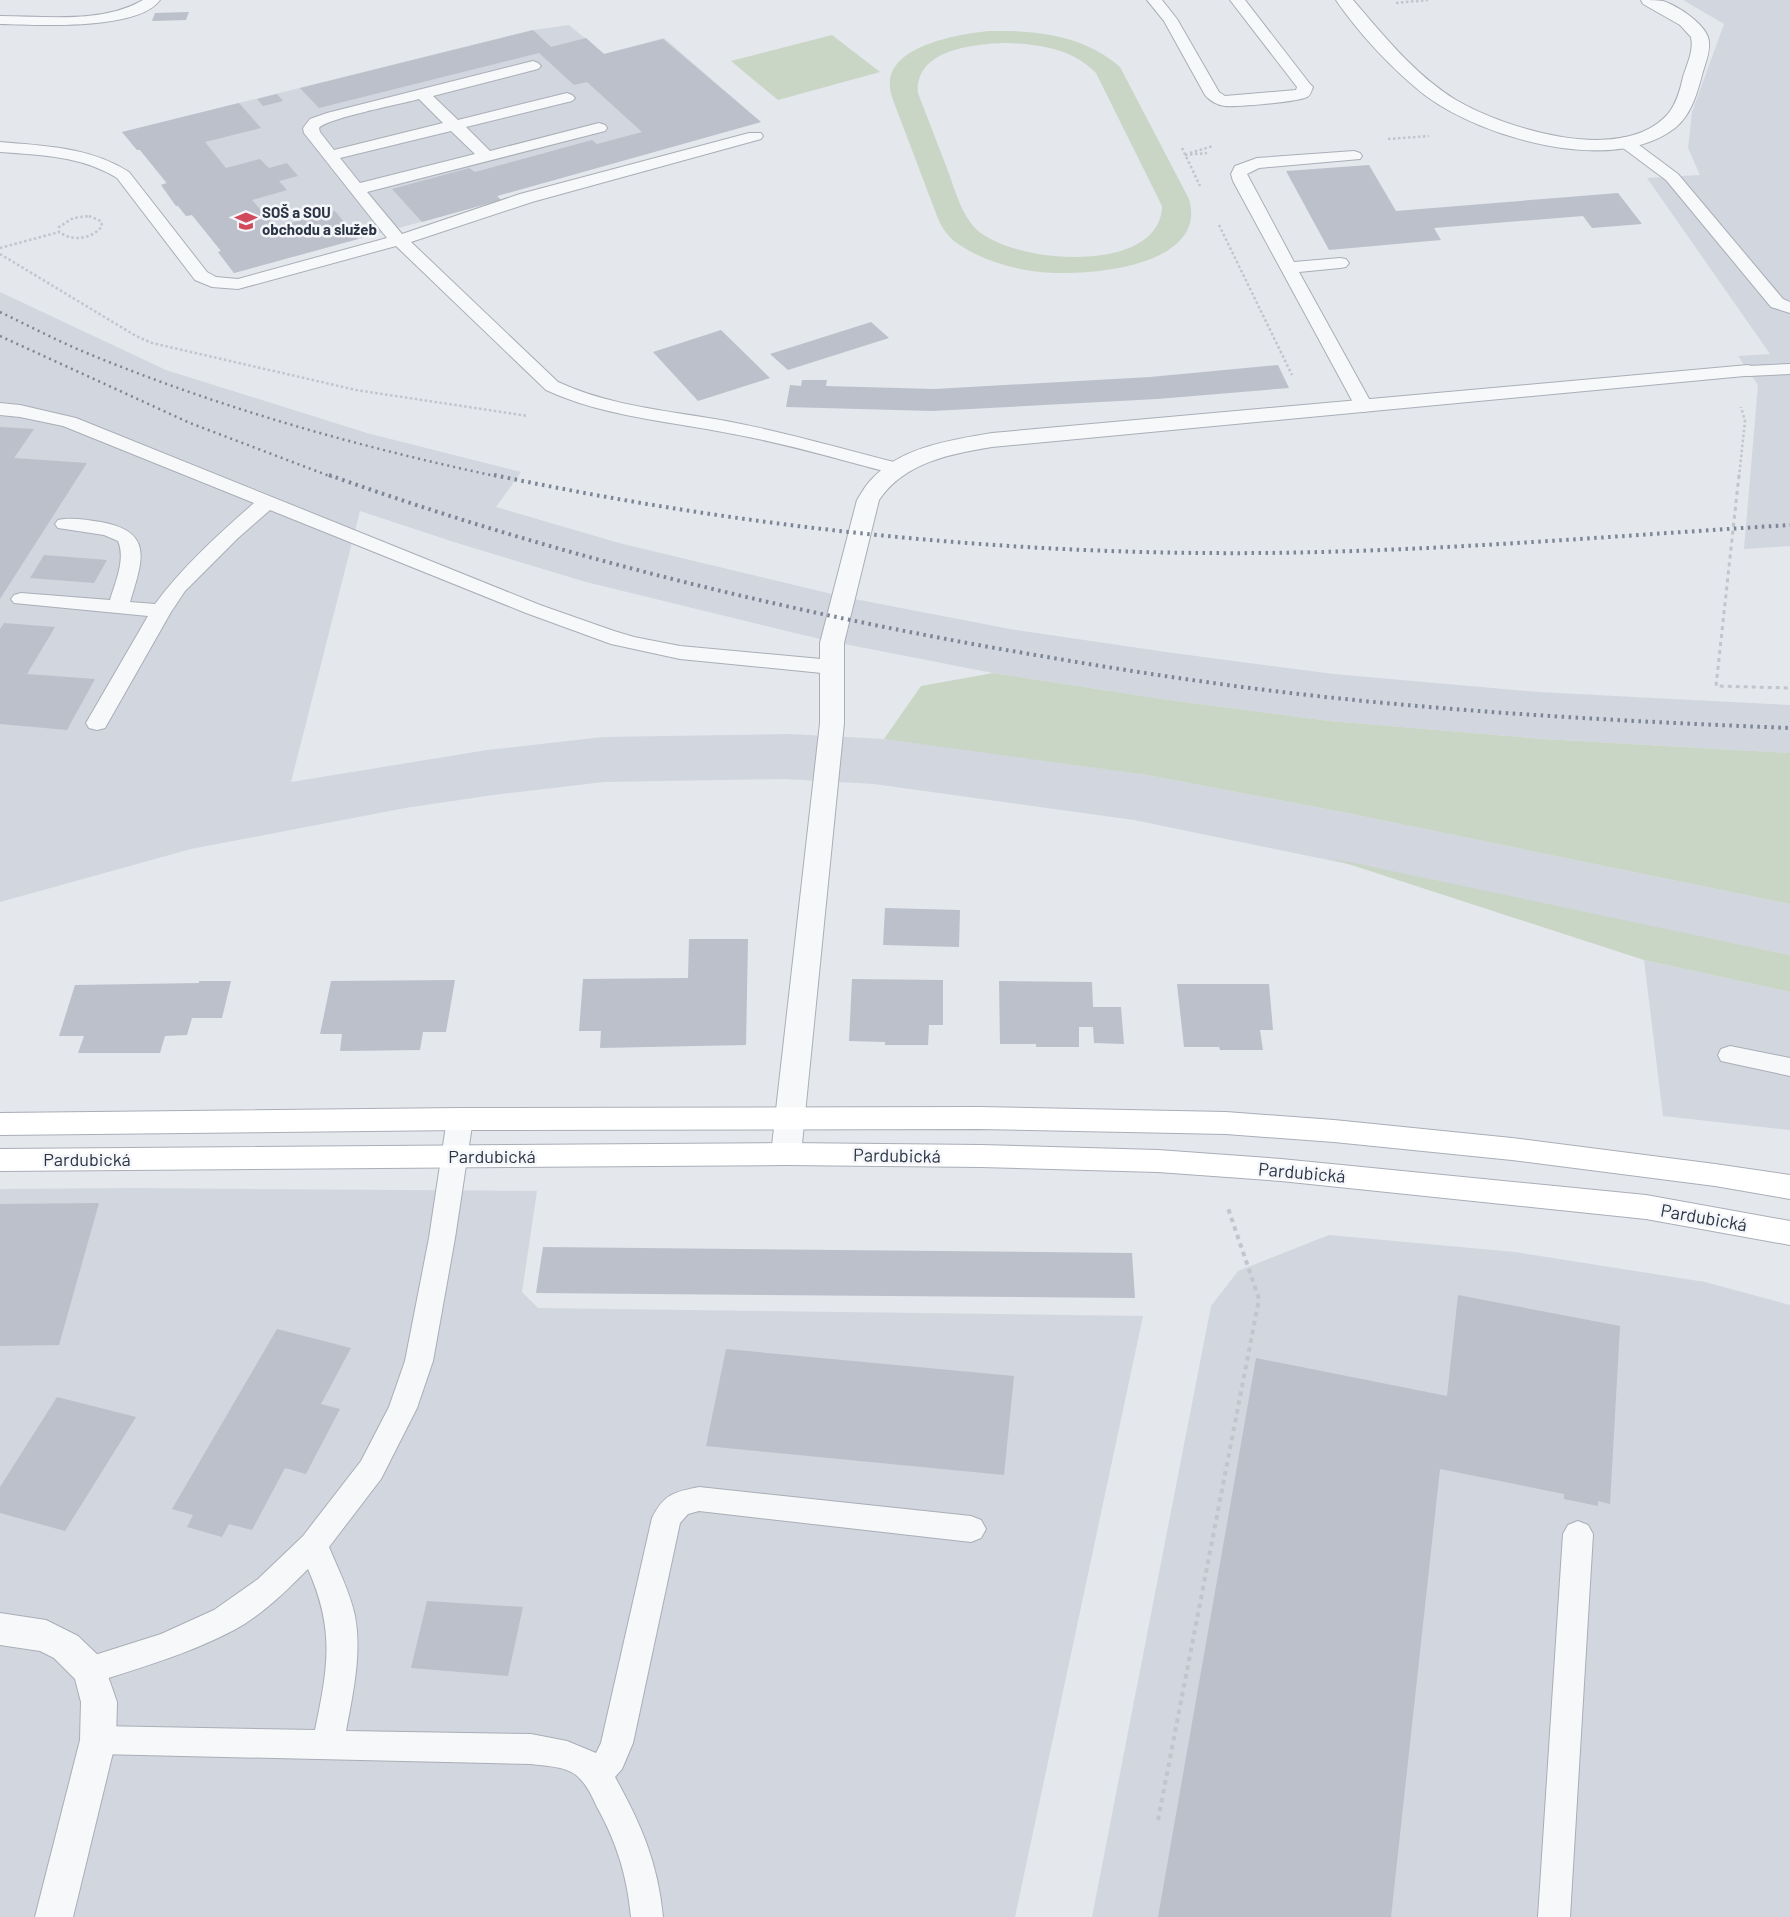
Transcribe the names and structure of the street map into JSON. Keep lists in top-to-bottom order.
{
  "streets": {
    "main road": ["Pardubická"]
  },
  "places": {
    "school or university": ["SOŠ a SOU obchodu a služeb"]
  }
}
